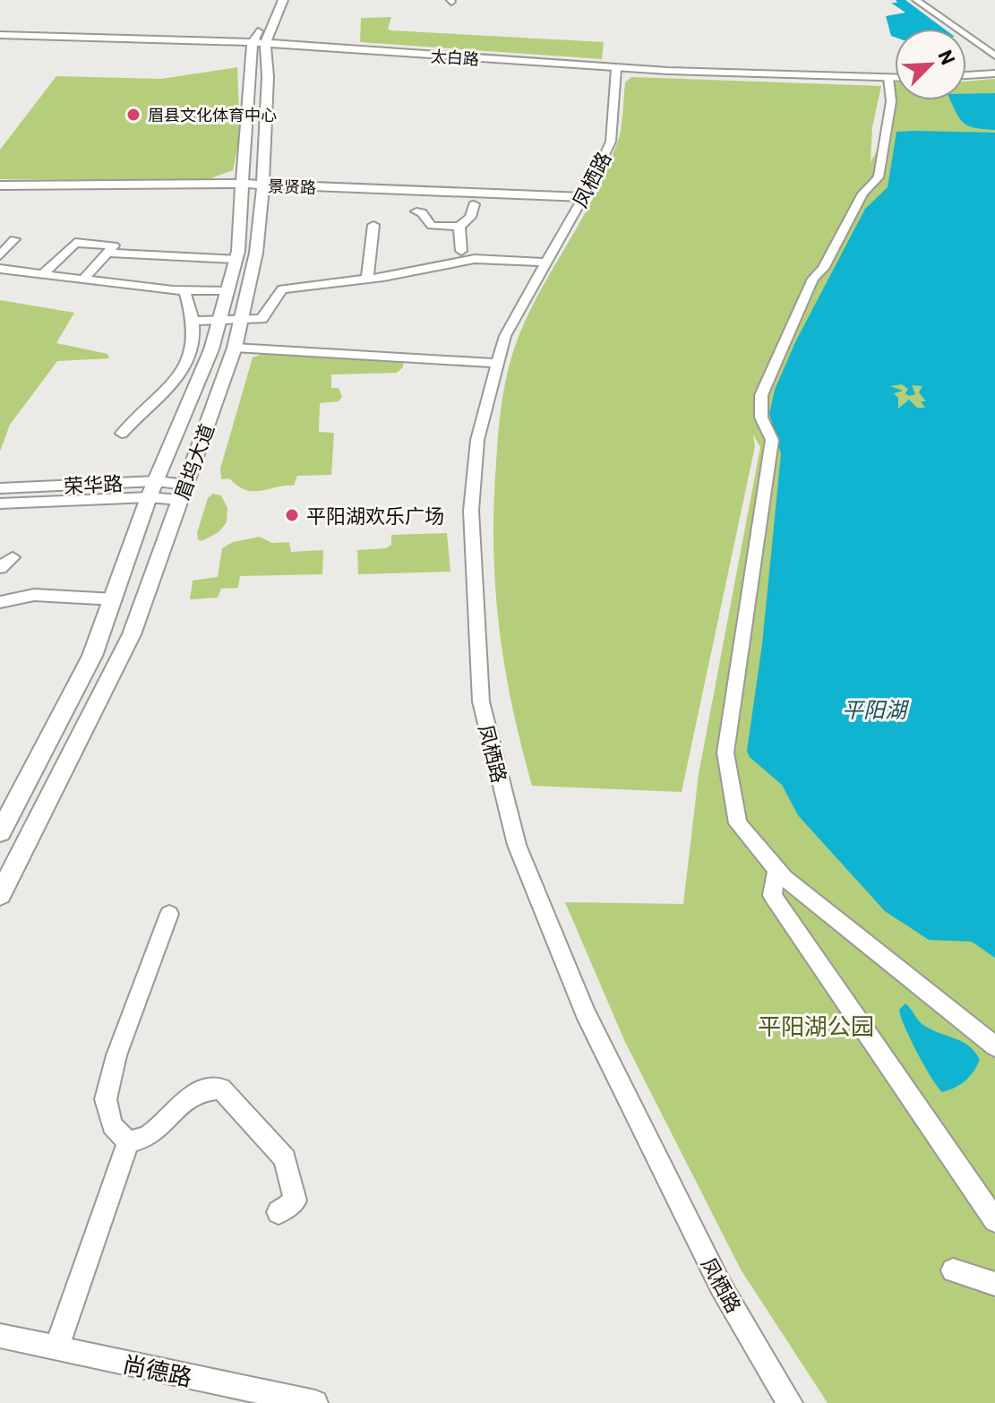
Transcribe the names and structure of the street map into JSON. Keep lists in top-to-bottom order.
{
  "streets": {
    "main road": ["太白路", "景贤路", "眉坞大道"],
    "street": ["凤栖路", "荣华路", "尚德路"]
  },
  "crossings": [
    ["太白路", "凤栖路"],
    ["太白路", "眉坞大道"],
    ["凤栖路", "景贤路"],
    ["景贤路", "眉坞大道"],
    ["眉坞大道", "荣华路"]
  ],
  "water": ["平阳湖"],
  "parks": ["平阳湖公园"],
  "places": ["眉县文化体育中心", "平阳湖欢乐广场"],
  "north": "top right"
}
